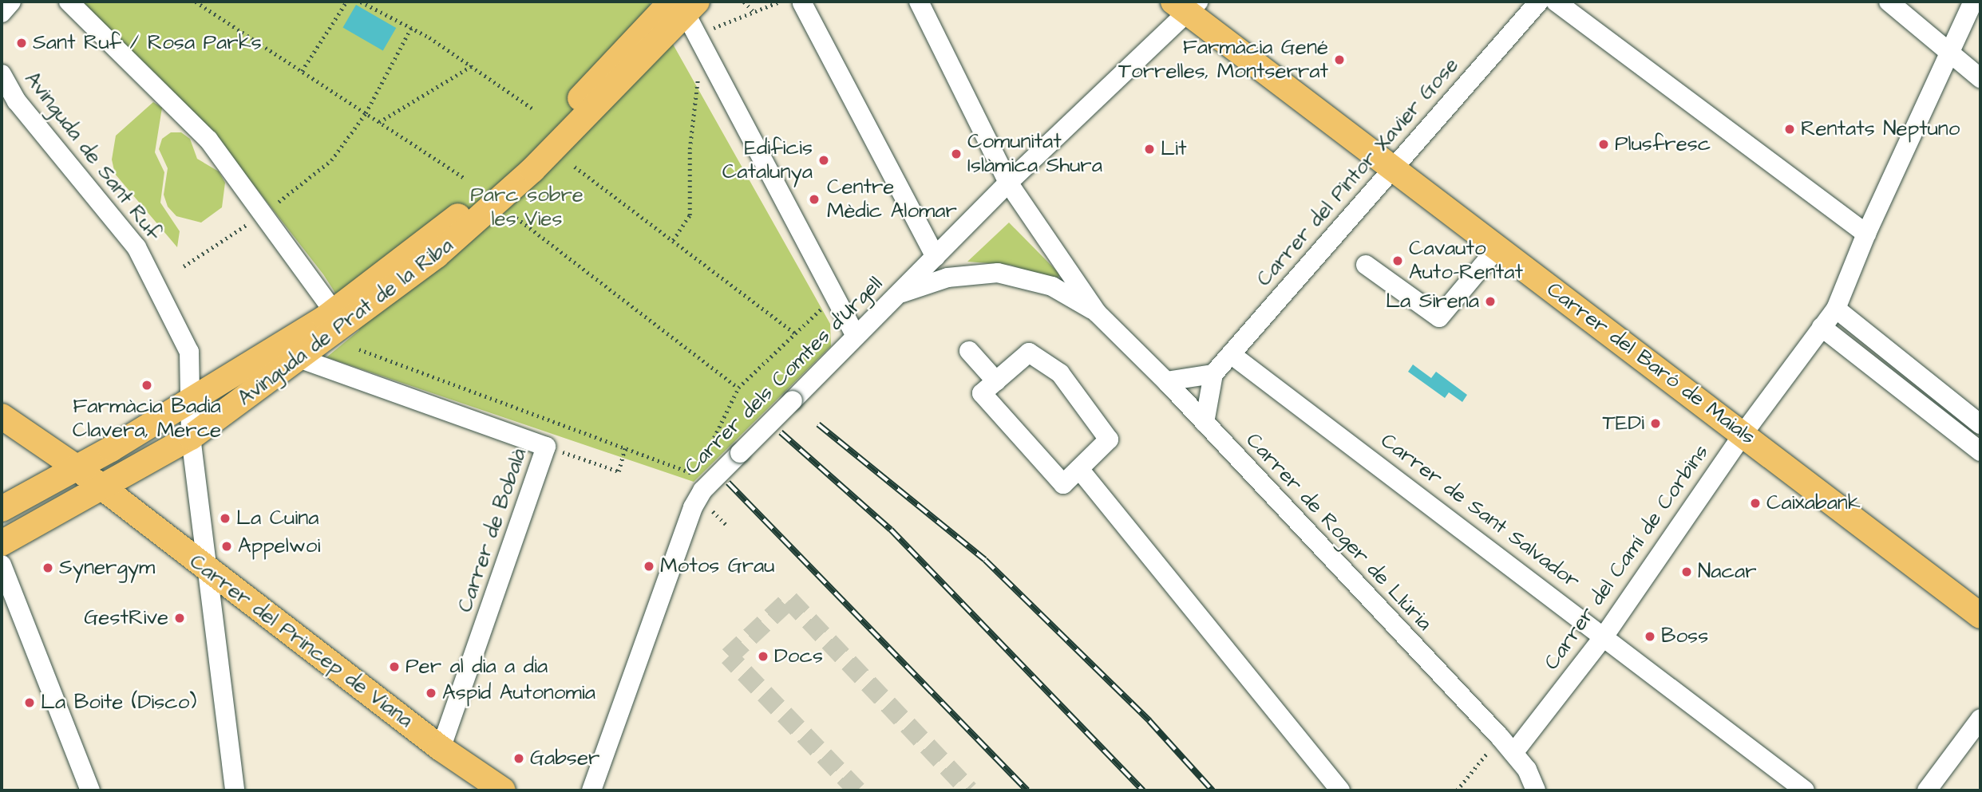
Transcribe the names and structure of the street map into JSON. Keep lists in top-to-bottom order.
{
  "streets": {
    "main road": ["Avinguda de Prat de la Riba", "Carrer del Baró de Maials", "Carrer del Princep de Viana"],
    "street": [
      "Avinguda de Sant Ruf",
      "Carrer del Pintor Xavier Gose",
      "Carrer dels Comtes d'Urgell",
      "Carrer de Sant Salvador",
      "Carrer de Bobalà",
      "Carrer de Roger de Llúria",
      "Carrer del Camí de Corbins"
    ]
  },
  "crossings": [
    ["Avinguda de Sant Ruf", "Avinguda de Prat de la Riba"],
    ["Avinguda de Sant Ruf", "Carrer del Princep de Viana"],
    ["Carrer del Pintor Xavier Gose", "Carrer del Baró de Maials"],
    ["Carrer del Pintor Xavier Gose", "Carrer de Sant Salvador"],
    ["Avinguda de Prat de la Riba", "Carrer de Bobalà"],
    ["Avinguda de Prat de la Riba", "Carrer del Princep de Viana"],
    ["Carrer del Baró de Maials", "Carrer dels Comtes d'Urgell"],
    ["Carrer del Baró de Maials", "Carrer del Camí de Corbins"],
    ["Carrer dels Comtes d'Urgell", "Carrer de Roger de Llúria"],
    ["Carrer de Sant Salvador", "Carrer del Camí de Corbins"],
    ["Carrer de Bobalà", "Carrer del Princep de Viana"],
    ["Carrer de Roger de Llúria", "Carrer del Camí de Corbins"]
  ],
  "parks": ["Parc sobre les Vies"],
  "places": [
    "Sant Ruf / Rosa Parks",
    "Farmàcia Gené Torrelles, Montserrat",
    "Rentats Neptuno",
    "Plusfresc",
    "Lit",
    "Comunitat Islàmica Shura",
    "Edificis Catalunya",
    "Centre Mèdic Alomar",
    "Cavauto Auto-Rentat",
    "La Sirena",
    "Farmàcia Badia Clavera, Merce",
    "TEDi",
    "Caixabank",
    "La Cuina",
    "Appelwoi",
    "Motos Grau",
    "Synergym",
    "Nacar",
    "GestRive",
    "Boss",
    "Docs",
    "Per al dia a dia",
    "Aspid Autonomia",
    "La Boite (Disco)",
    "Gabser"
  ]
}
